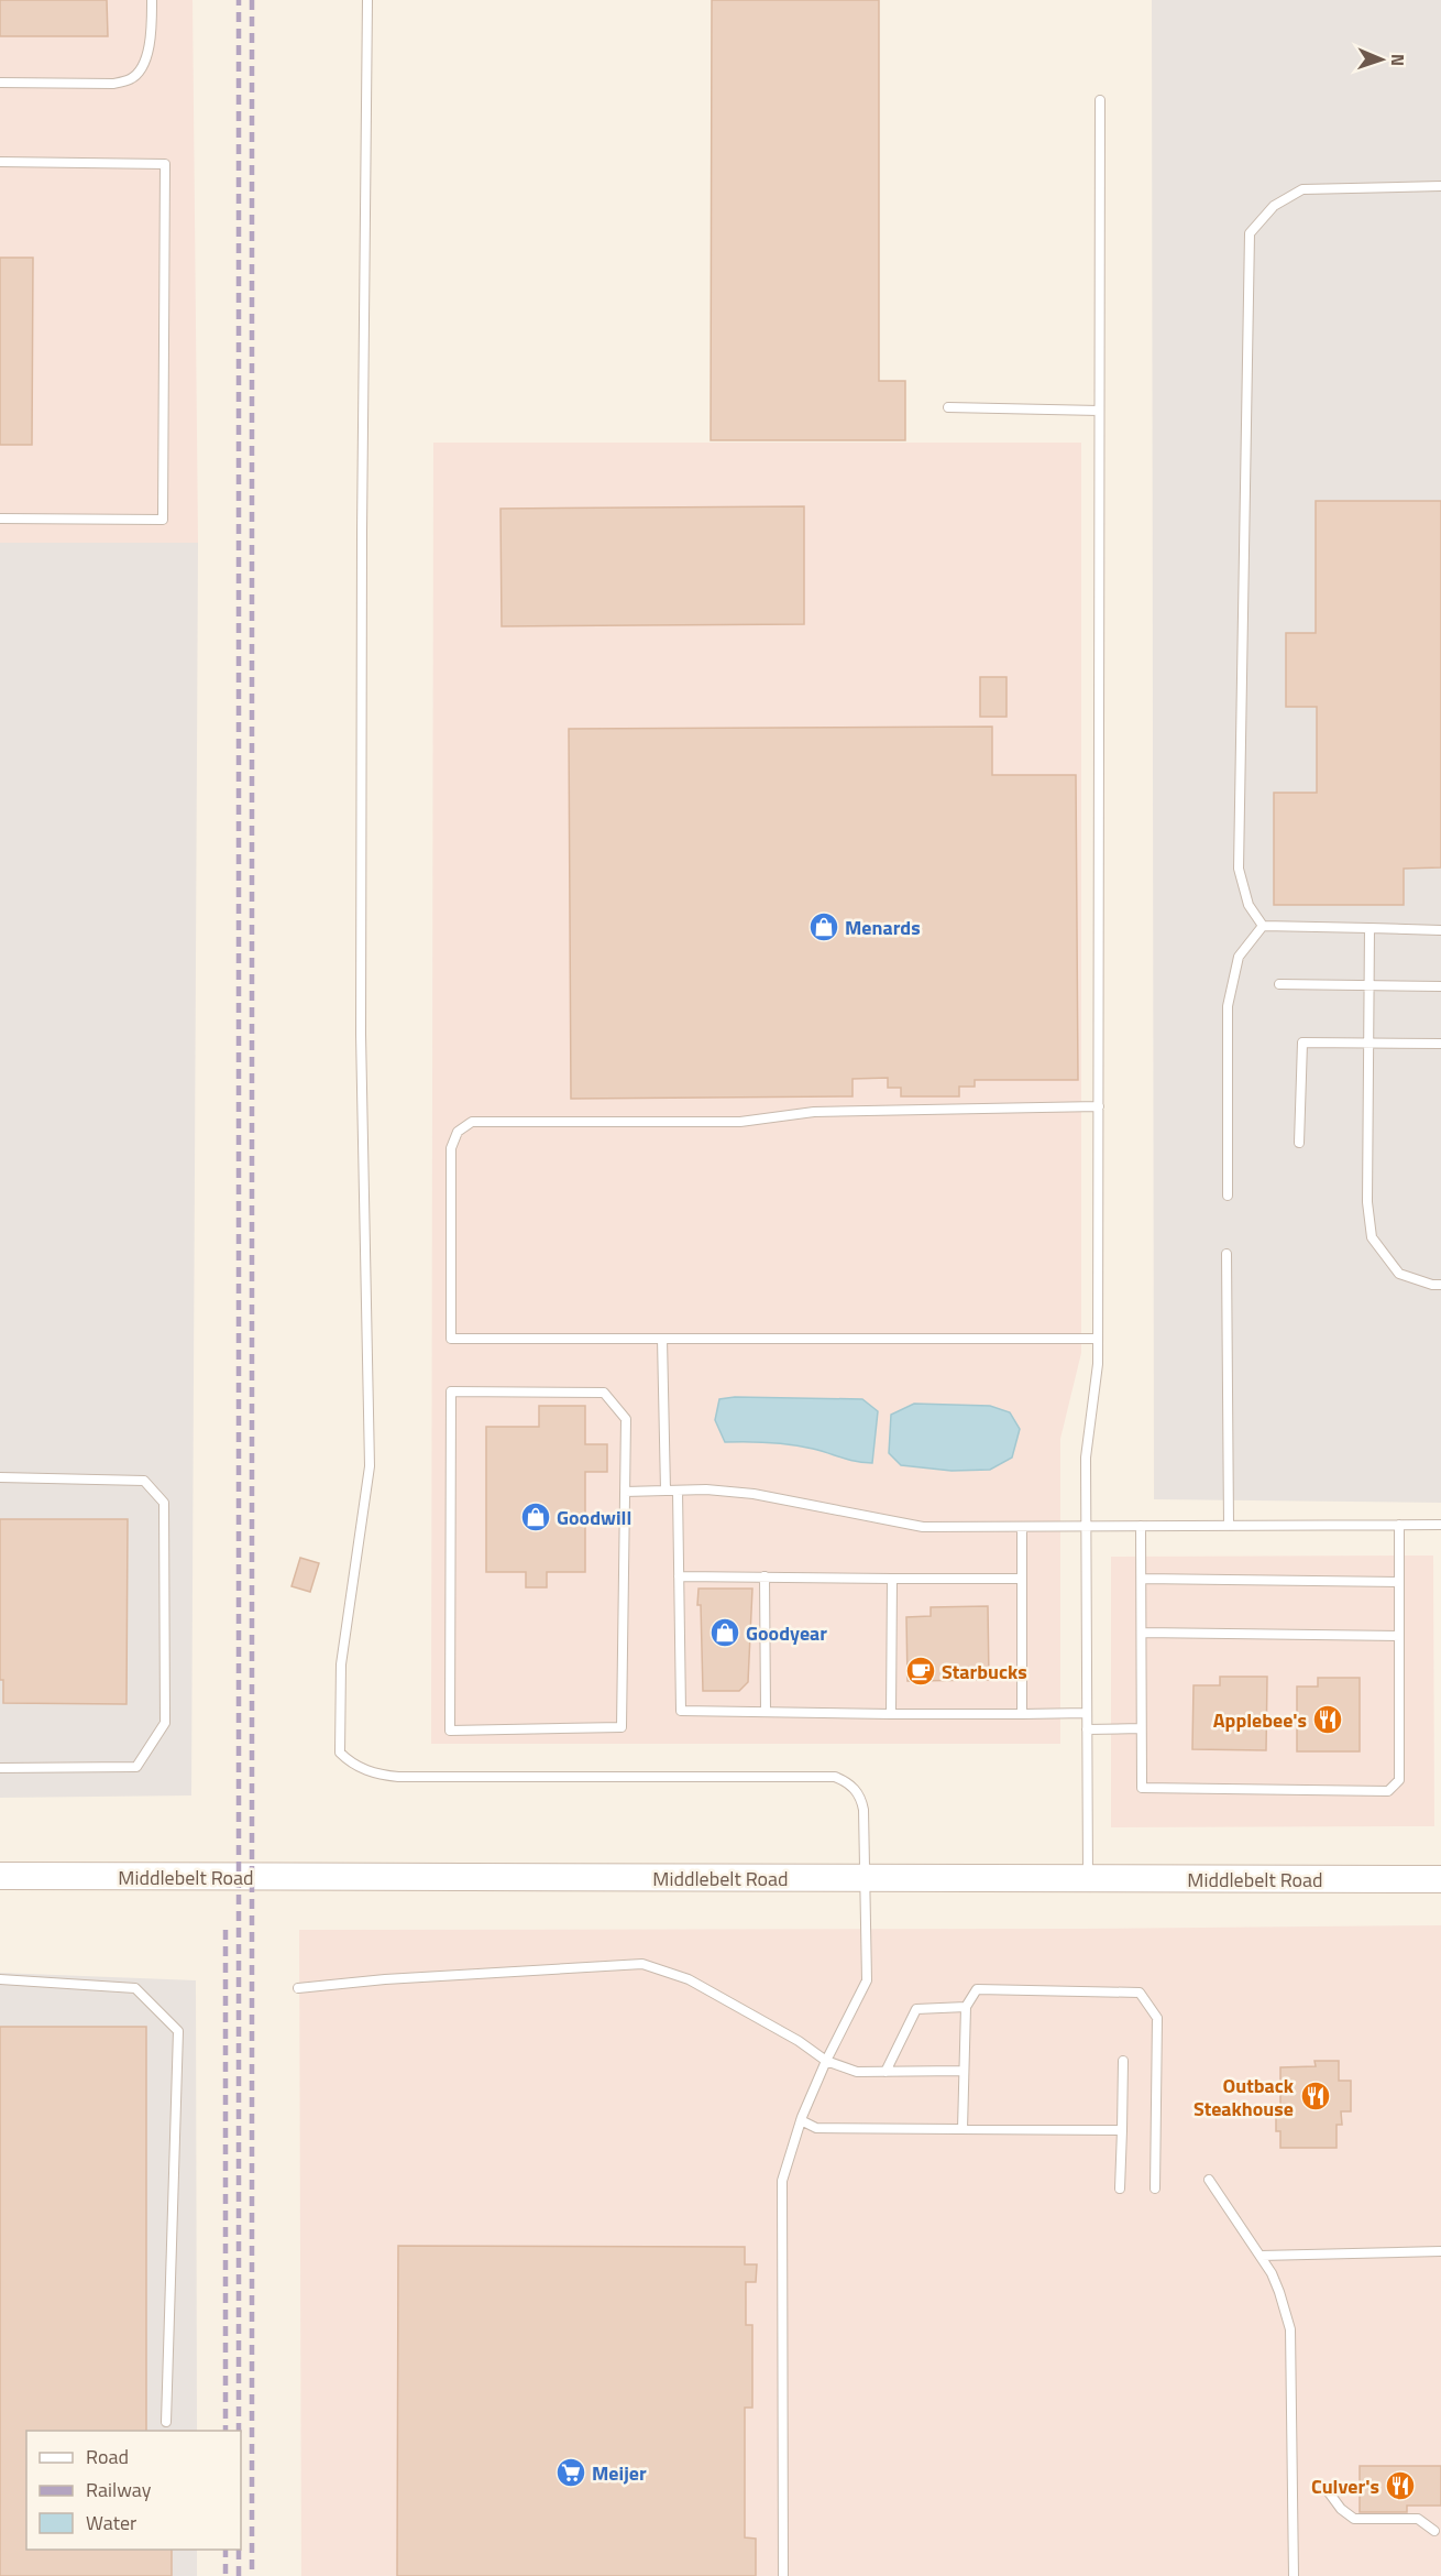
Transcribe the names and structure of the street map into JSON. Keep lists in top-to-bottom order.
{
  "streets": {
    "main road": ["Middlebelt Road"]
  },
  "places": {
    "shop": ["Menards", "Goodwill", "Goodyear"],
    "cafe": ["Starbucks"],
    "restaurant": ["Applebee's", "Outback Steakhouse", "Culver's"],
    "supermarket": ["Meijer"]
  },
  "legend": ["Road", "Railway", "Water"],
  "north": "right"
}
